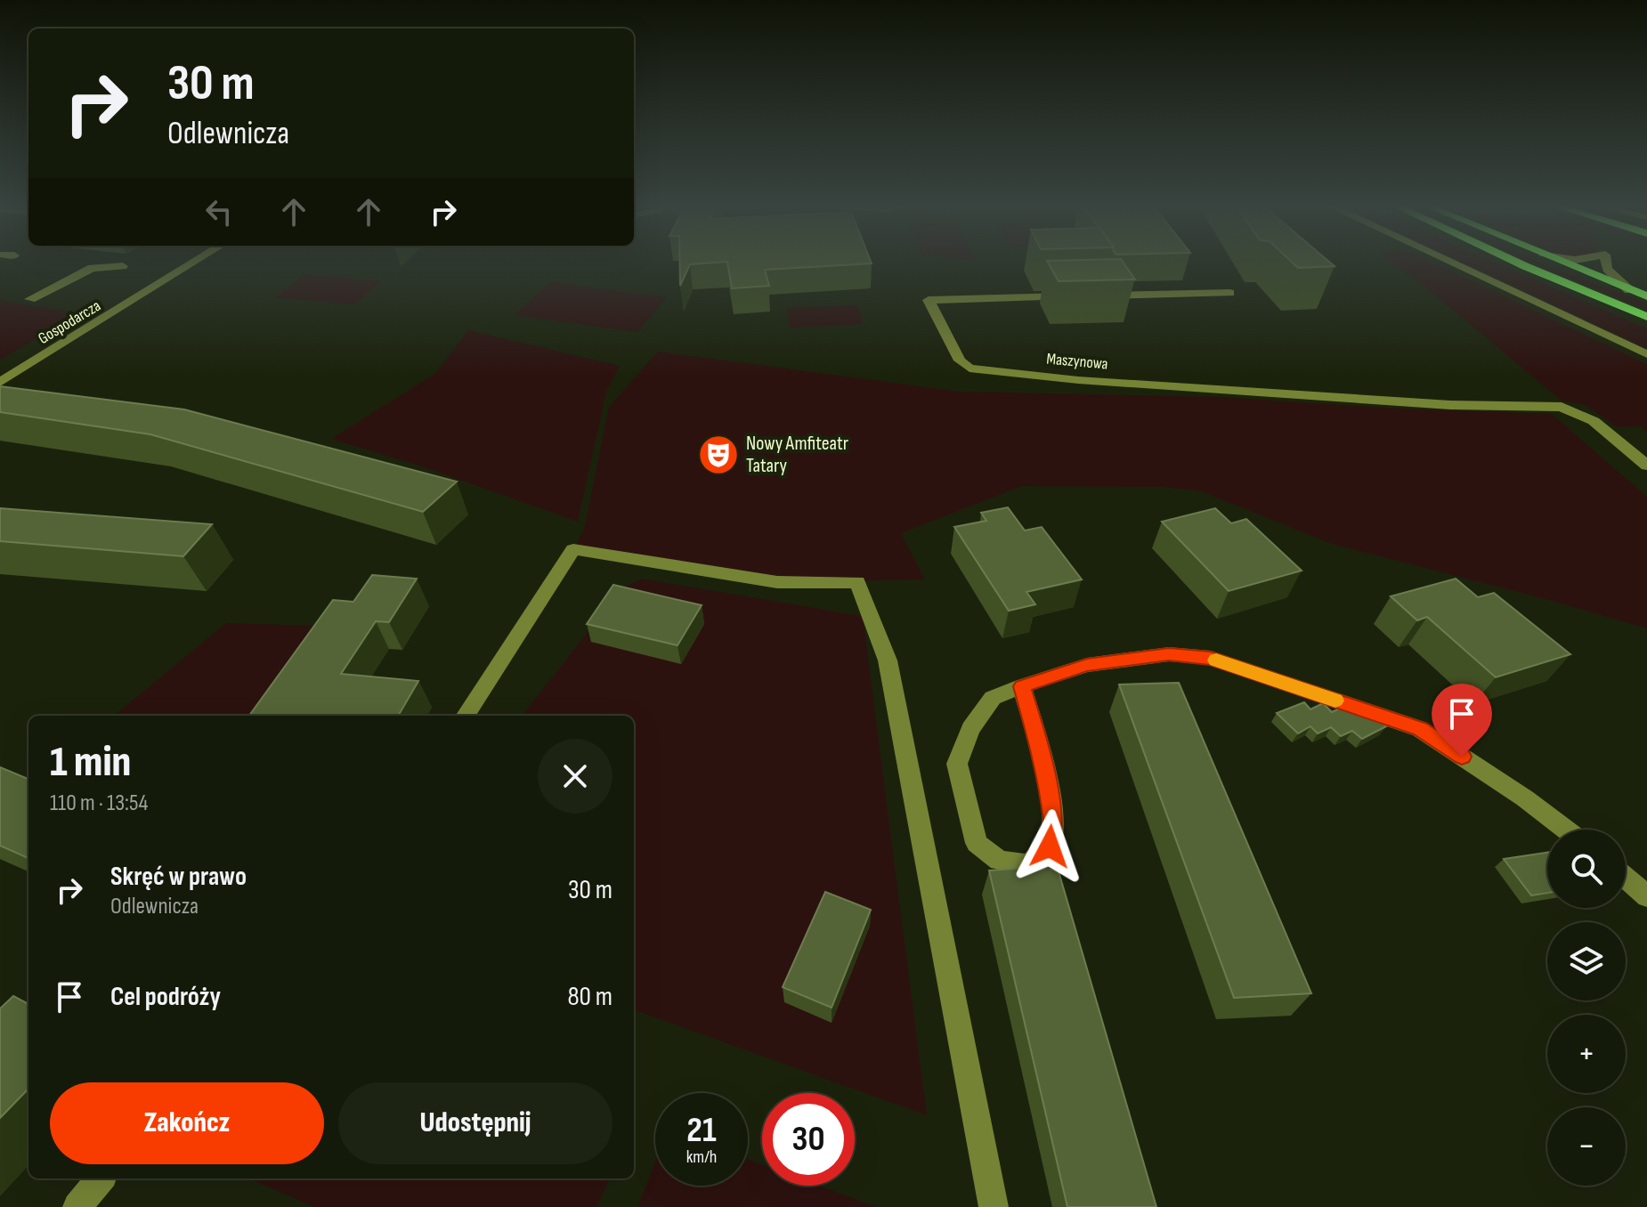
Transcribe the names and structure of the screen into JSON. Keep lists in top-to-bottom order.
{
  "streets": {
    "street": ["Gospodarcza", "Maszynowa"]
  },
  "places": {
    "theatre": ["Nowy Amfiteatr Tatary"]
  },
  "page": {
    "turn": ["30 m", "Odlewnicza"],
    "heading": ["1 min", "110 m · 13:54"],
    "map_buttons": ["+", "−"],
    "list": [
      {
        "name": "Skręć w prawo",
        "note": "Odlewnicza",
        "value": "30 m"
      },
      {
        "name": "Cel podróży",
        "value": "80 m"
      }
    ],
    "buttons": ["Zakończ", "Udostępnij"],
    "speed": "21 km/h",
    "limit": "30"
  }
}
